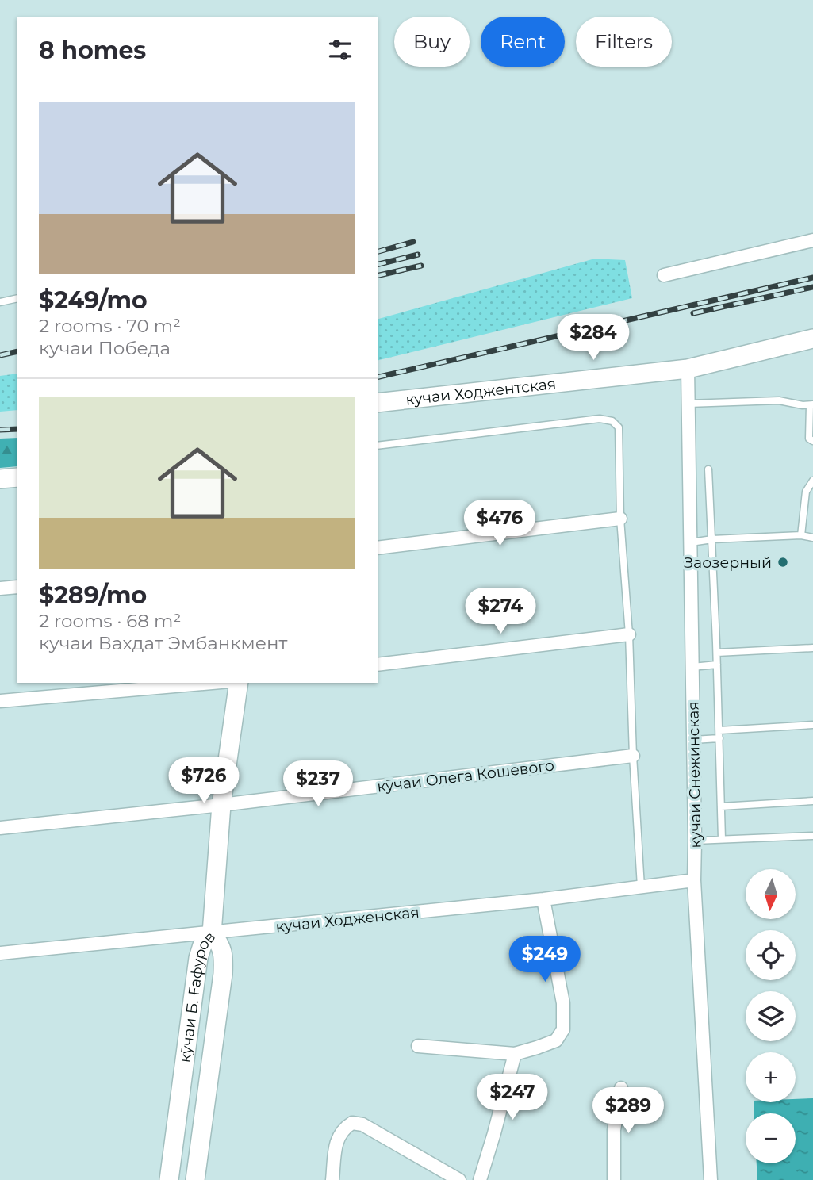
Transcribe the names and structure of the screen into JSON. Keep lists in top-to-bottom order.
{
  "streets": {
    "main road": ["кучаи Ходжентская", "кӯчаи Б. Ғафуров"],
    "street": ["кучаи Снежинская", "кӯчаи Олега Кошевого", "кучаи Ходженская"]
  },
  "crossings": [
    ["кучаи Ходжентская", "кучаи Снежинская"],
    ["кучаи Снежинская", "кучаи Ходженская"],
    ["кучаи Ходженская", "кӯчаи Б. Ғафуров"]
  ],
  "places": ["Заозерный"],
  "north": "bottom",
  "page": {
    "chip": ["Buy", "Rent", "Filters"],
    "heading": "8 homes",
    "list": [
      {
        "name": "$249/mo",
        "note": "2 rooms · 70 m² · кучаи Победа"
      },
      {
        "name": "$289/mo",
        "note": "2 rooms · 68 m² · кучаи Вахдат Эмбанкмент"
      }
    ],
    "price": [
      "$284",
      "$476",
      "$274",
      "$726",
      "$237",
      "$249",
      "$247",
      "$289"
    ],
    "map_buttons": ["+", "−"]
  }
}
